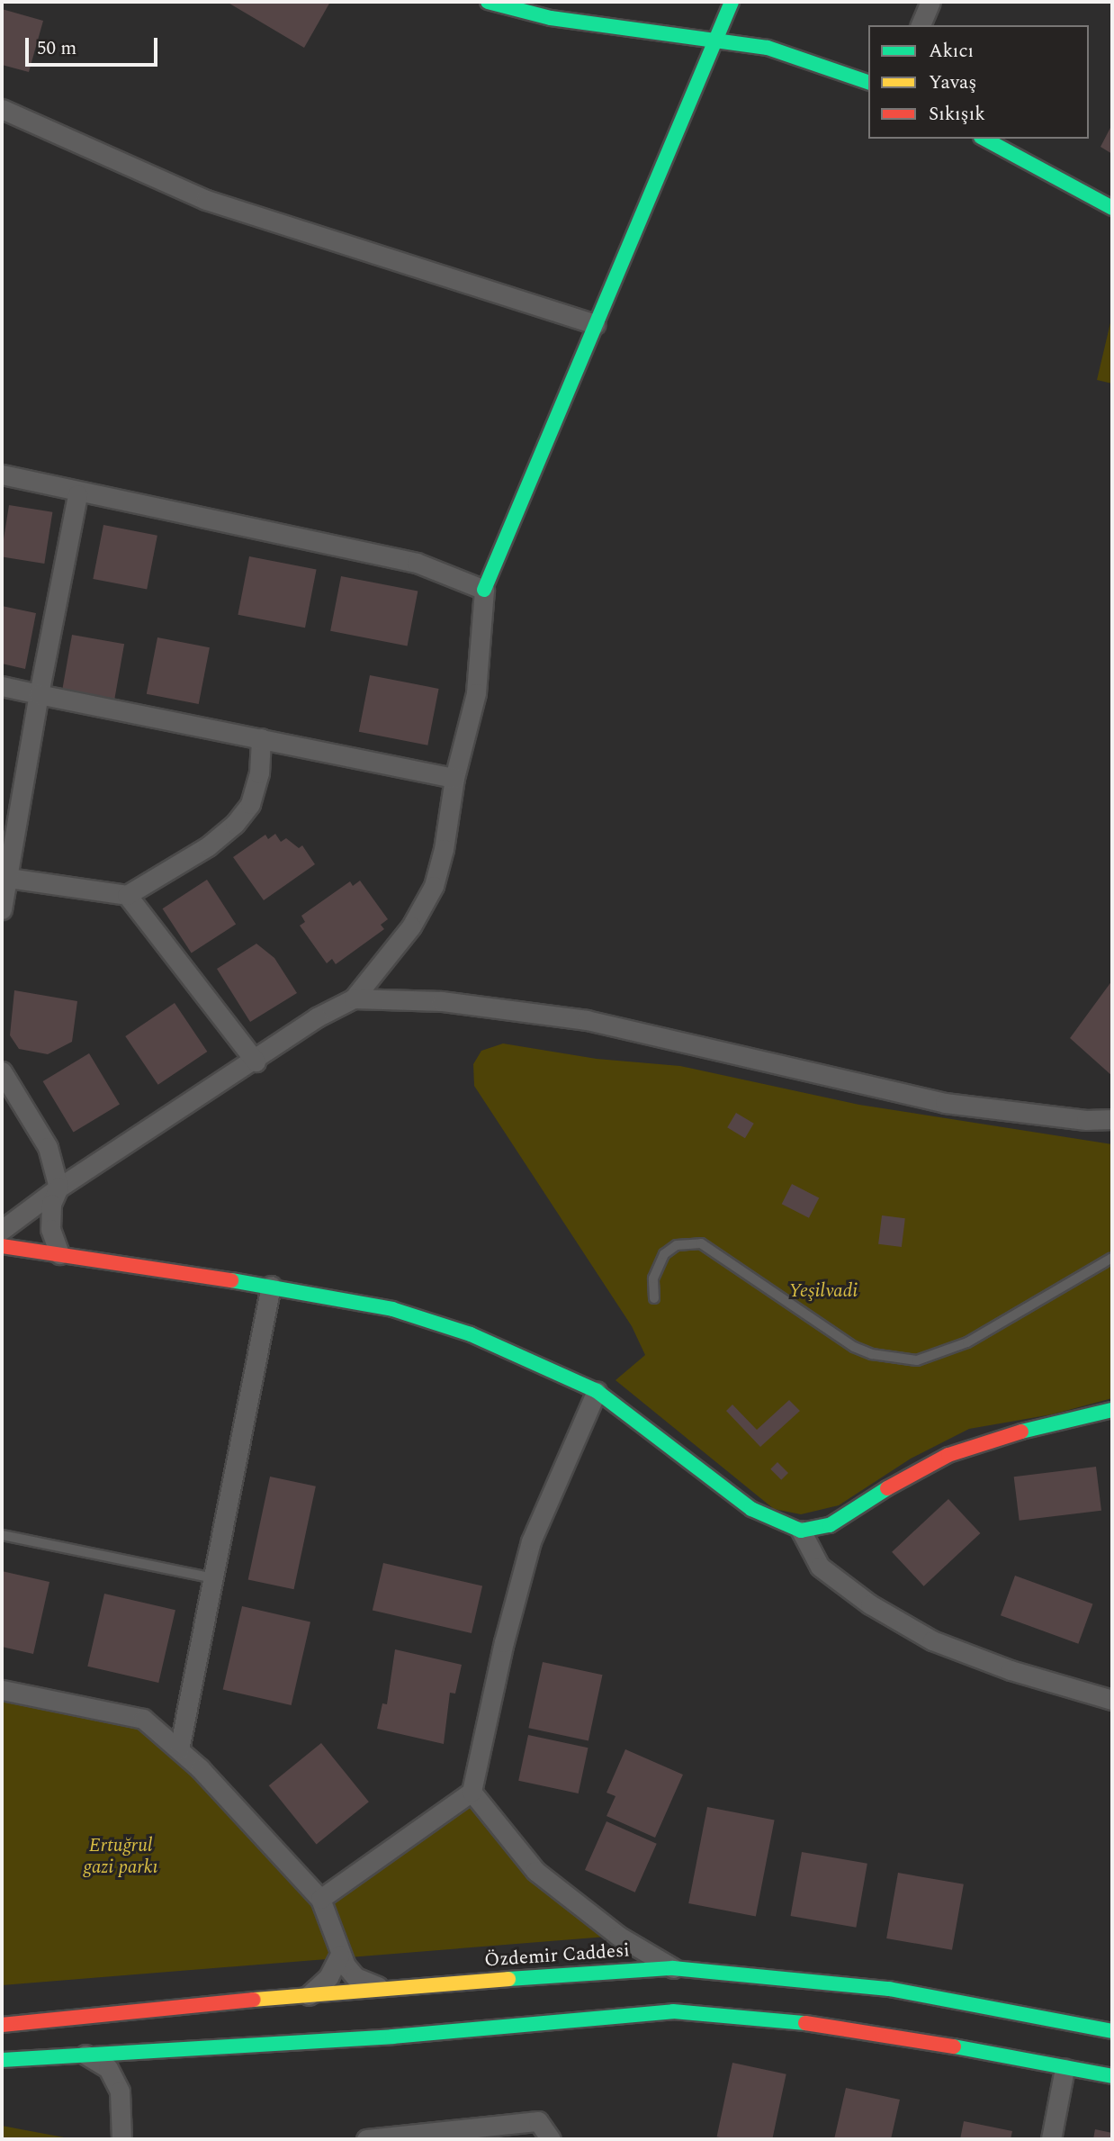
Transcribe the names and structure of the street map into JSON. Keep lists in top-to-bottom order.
{
  "streets": {
    "street": ["Özdemir Caddesi"]
  },
  "parks": ["Yeşilvadi", "Ertuğrul gazi parkı"],
  "legend": ["Akıcı", "Yavaş", "Sıkışık"],
  "scale_bar": "50 m"
}
